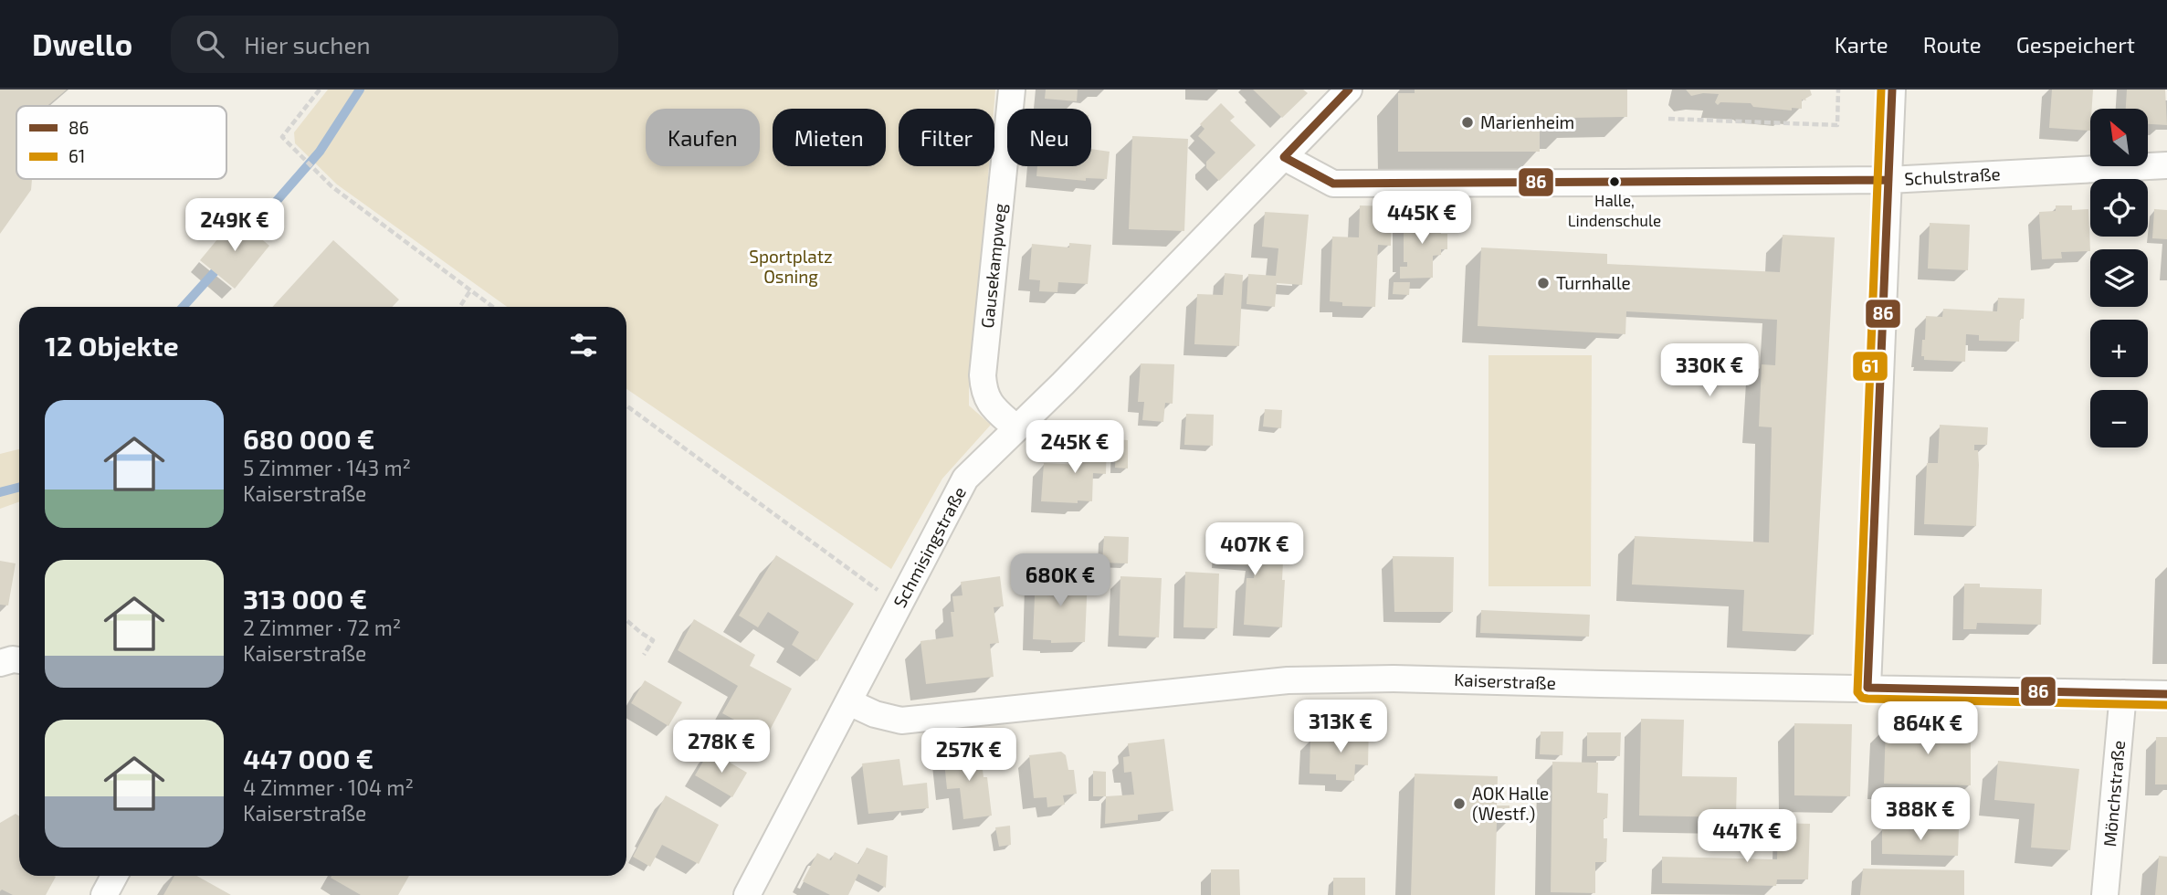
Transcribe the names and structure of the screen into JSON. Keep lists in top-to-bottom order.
{
  "streets": {
    "street": [
      "Schulstraße",
      "Gausekampweg",
      "Schmisingstraße",
      "Kaiserstraße",
      "Mönchstraße"
    ]
  },
  "crossings": [
    ["Schulstraße", "Schmisingstraße"],
    ["Gausekampweg", "Schmisingstraße"],
    ["Schmisingstraße", "Kaiserstraße"],
    ["Kaiserstraße", "Mönchstraße"]
  ],
  "parks": ["Sportplatz Osning"],
  "places": [
    "Marienheim",
    "Halle, Lindenschule",
    "Turnhalle",
    "AOK Halle (Westf.)"
  ],
  "lines": ["transit line 86", "transit line 61"],
  "legend": ["86", "61"],
  "north": "top left",
  "page": {
    "header": "Dwello",
    "search": "Hier suchen",
    "nav": ["Karte", "Route", "Gespeichert"],
    "map_buttons": ["+", "−"],
    "chip": [
      "Kaufen",
      "Mieten",
      "Filter",
      "Neu"
    ],
    "price": [
      "445K €",
      "249K €",
      "330K €",
      "245K €",
      "407K €",
      "680K €",
      "313K €",
      "864K €",
      "278K €",
      "257K €",
      "388K €",
      "447K €"
    ],
    "heading": "12 Objekte",
    "list": [
      {
        "name": "680 000 €",
        "note": "5 Zimmer · 143 m² · Kaiserstraße"
      },
      {
        "name": "313 000 €",
        "note": "2 Zimmer · 72 m² · Kaiserstraße"
      },
      {
        "name": "447 000 €",
        "note": "4 Zimmer · 104 m² · Kaiserstraße"
      }
    ]
  }
}
